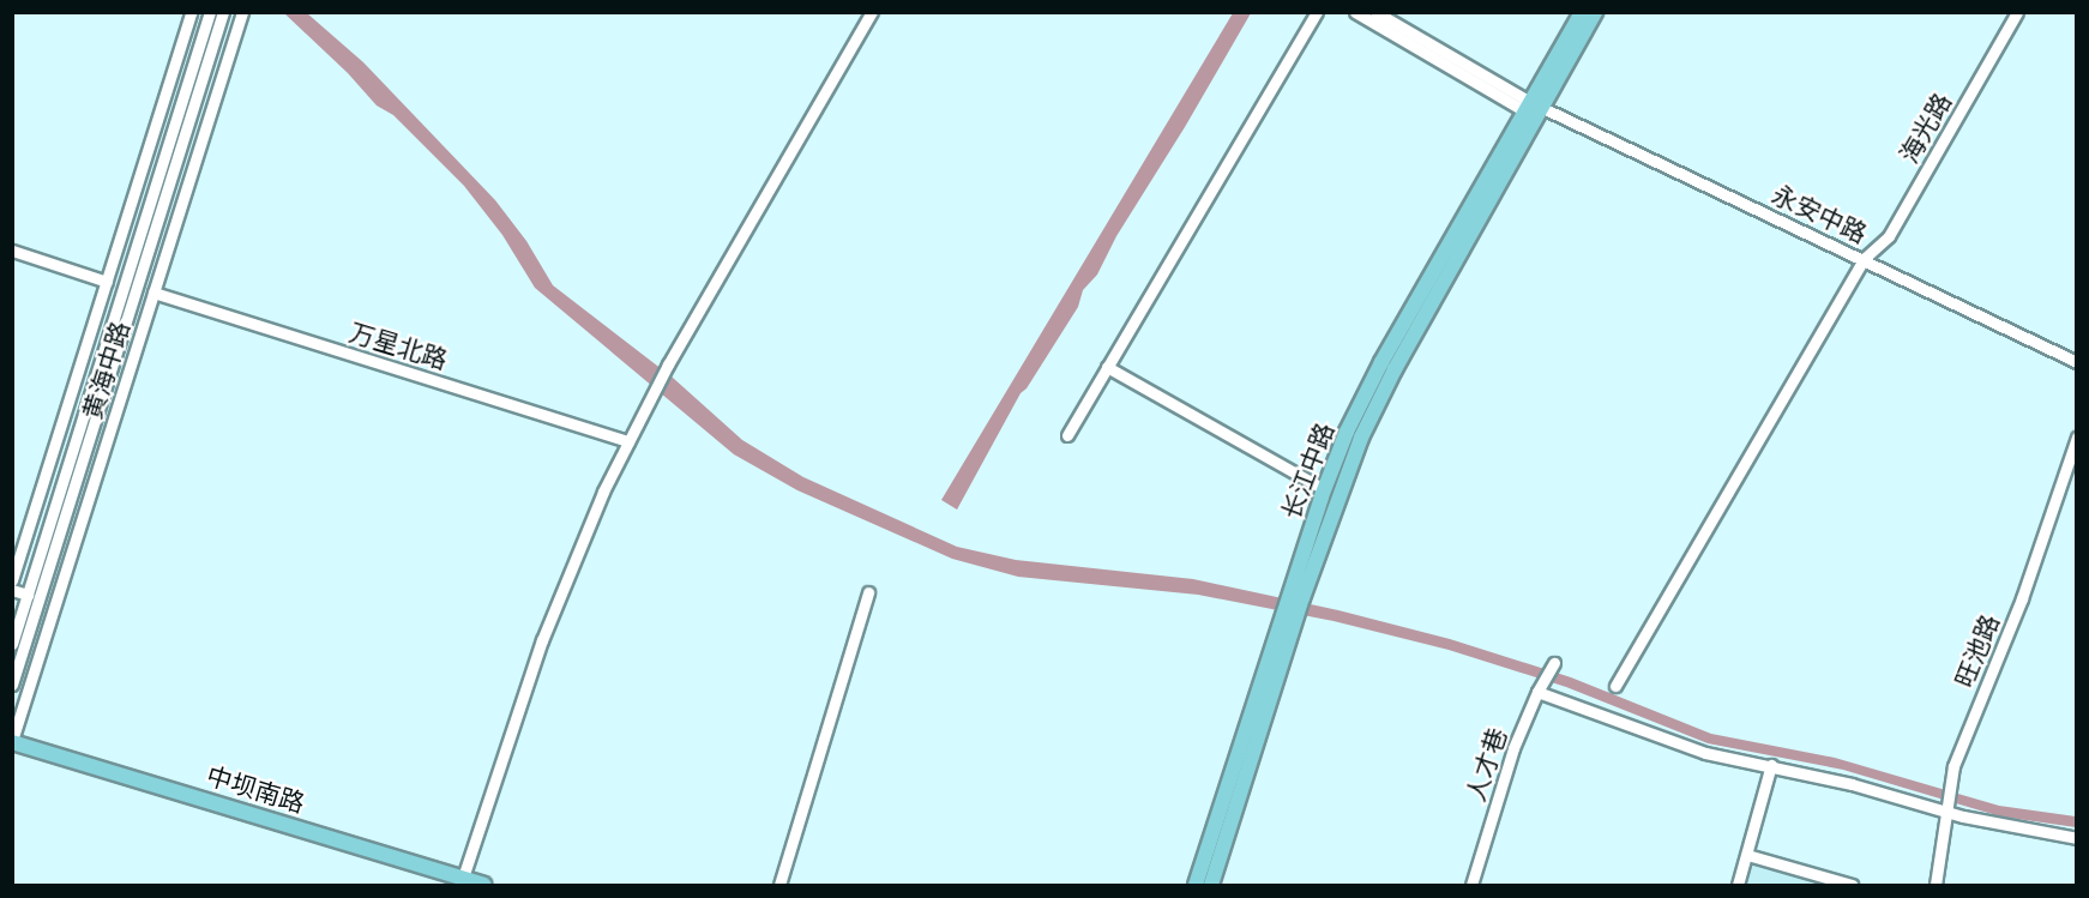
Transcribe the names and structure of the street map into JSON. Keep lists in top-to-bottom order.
{
  "streets": {
    "main road": ["长江中路", "中坝南路"],
    "street": [
      "海光路",
      "永安中路",
      "万星北路",
      "黄海中路",
      "旺池路",
      "人才巷"
    ]
  },
  "crossings": [
    ["海光路", "永安中路"],
    ["永安中路", "长江中路"],
    ["万星北路", "黄海中路"],
    ["黄海中路", "中坝南路"]
  ]
}
